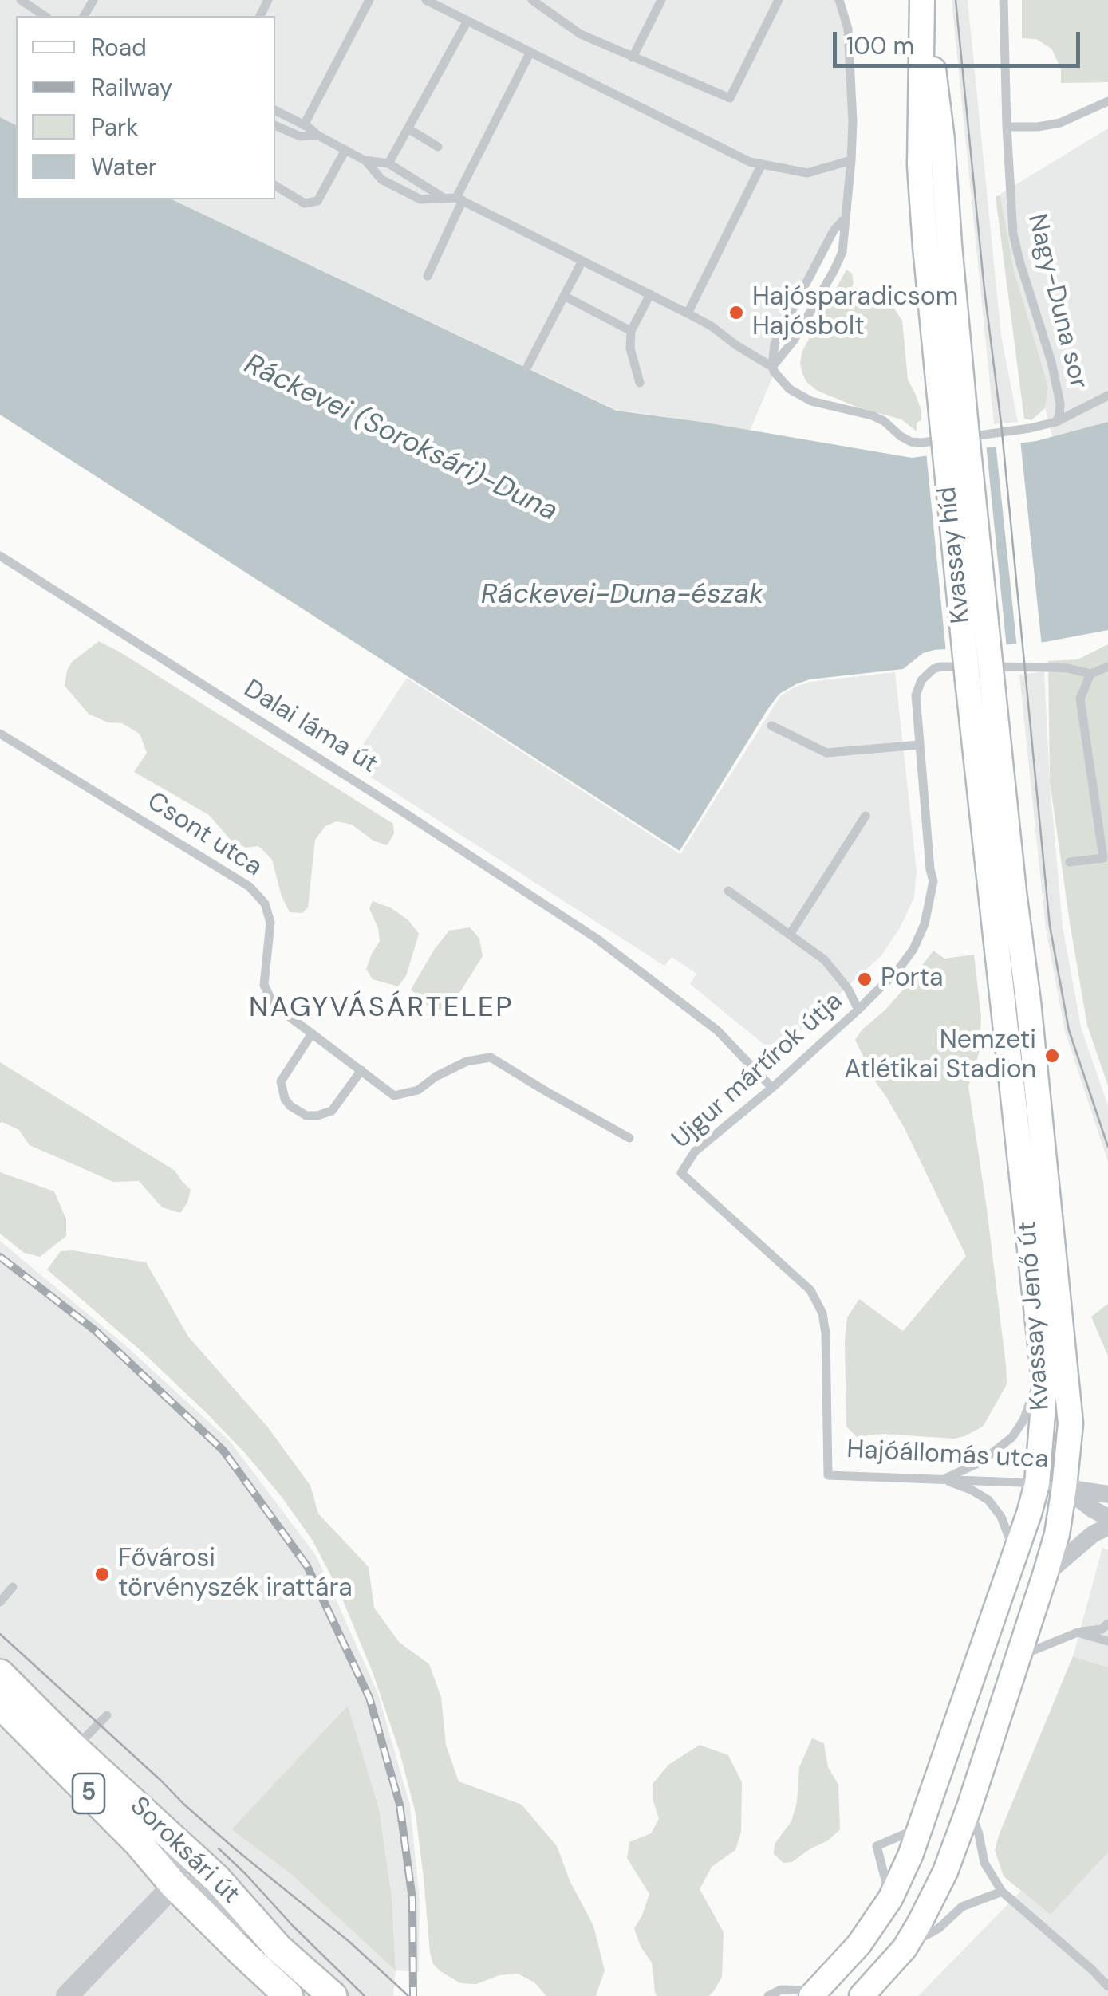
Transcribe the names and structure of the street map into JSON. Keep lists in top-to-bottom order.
{
  "streets": {
    "main road": [
      "Kvassay híd",
      "Kvassay Jenő út",
      "5",
      "Soroksári út"
    ],
    "street": ["Hajóállomás utca"],
    "lane": [
      "Nagy-Duna sor",
      "Dalai láma út",
      "Csont utca",
      "Ujgur mártírok útja"
    ]
  },
  "crossings": [
    ["Kvassay híd", "Ujgur mártírok útja"],
    ["Kvassay híd", "Kvassay Jenő út"],
    ["Dalai láma út", "Ujgur mártírok útja"],
    ["Ujgur mártírok útja", "Kvassay Jenő út"],
    ["Ujgur mártírok útja", "Hajóállomás utca"],
    ["Kvassay Jenő út", "Hajóállomás utca"]
  ],
  "districts": ["NAGYVÁSÁRTELEP"],
  "water": ["Ráckevei (Soroksári)-Duna", "Ráckevei-Duna-észak"],
  "places": [
    "Hajósparadicsom Hajósbolt",
    "Porta",
    "Nemzeti Atlétikai Stadion",
    "Fővárosi törvényszék irattára"
  ],
  "legend": [
    "Road",
    "Railway",
    "Park",
    "Water"
  ],
  "scale_bar": "100 m"
}
